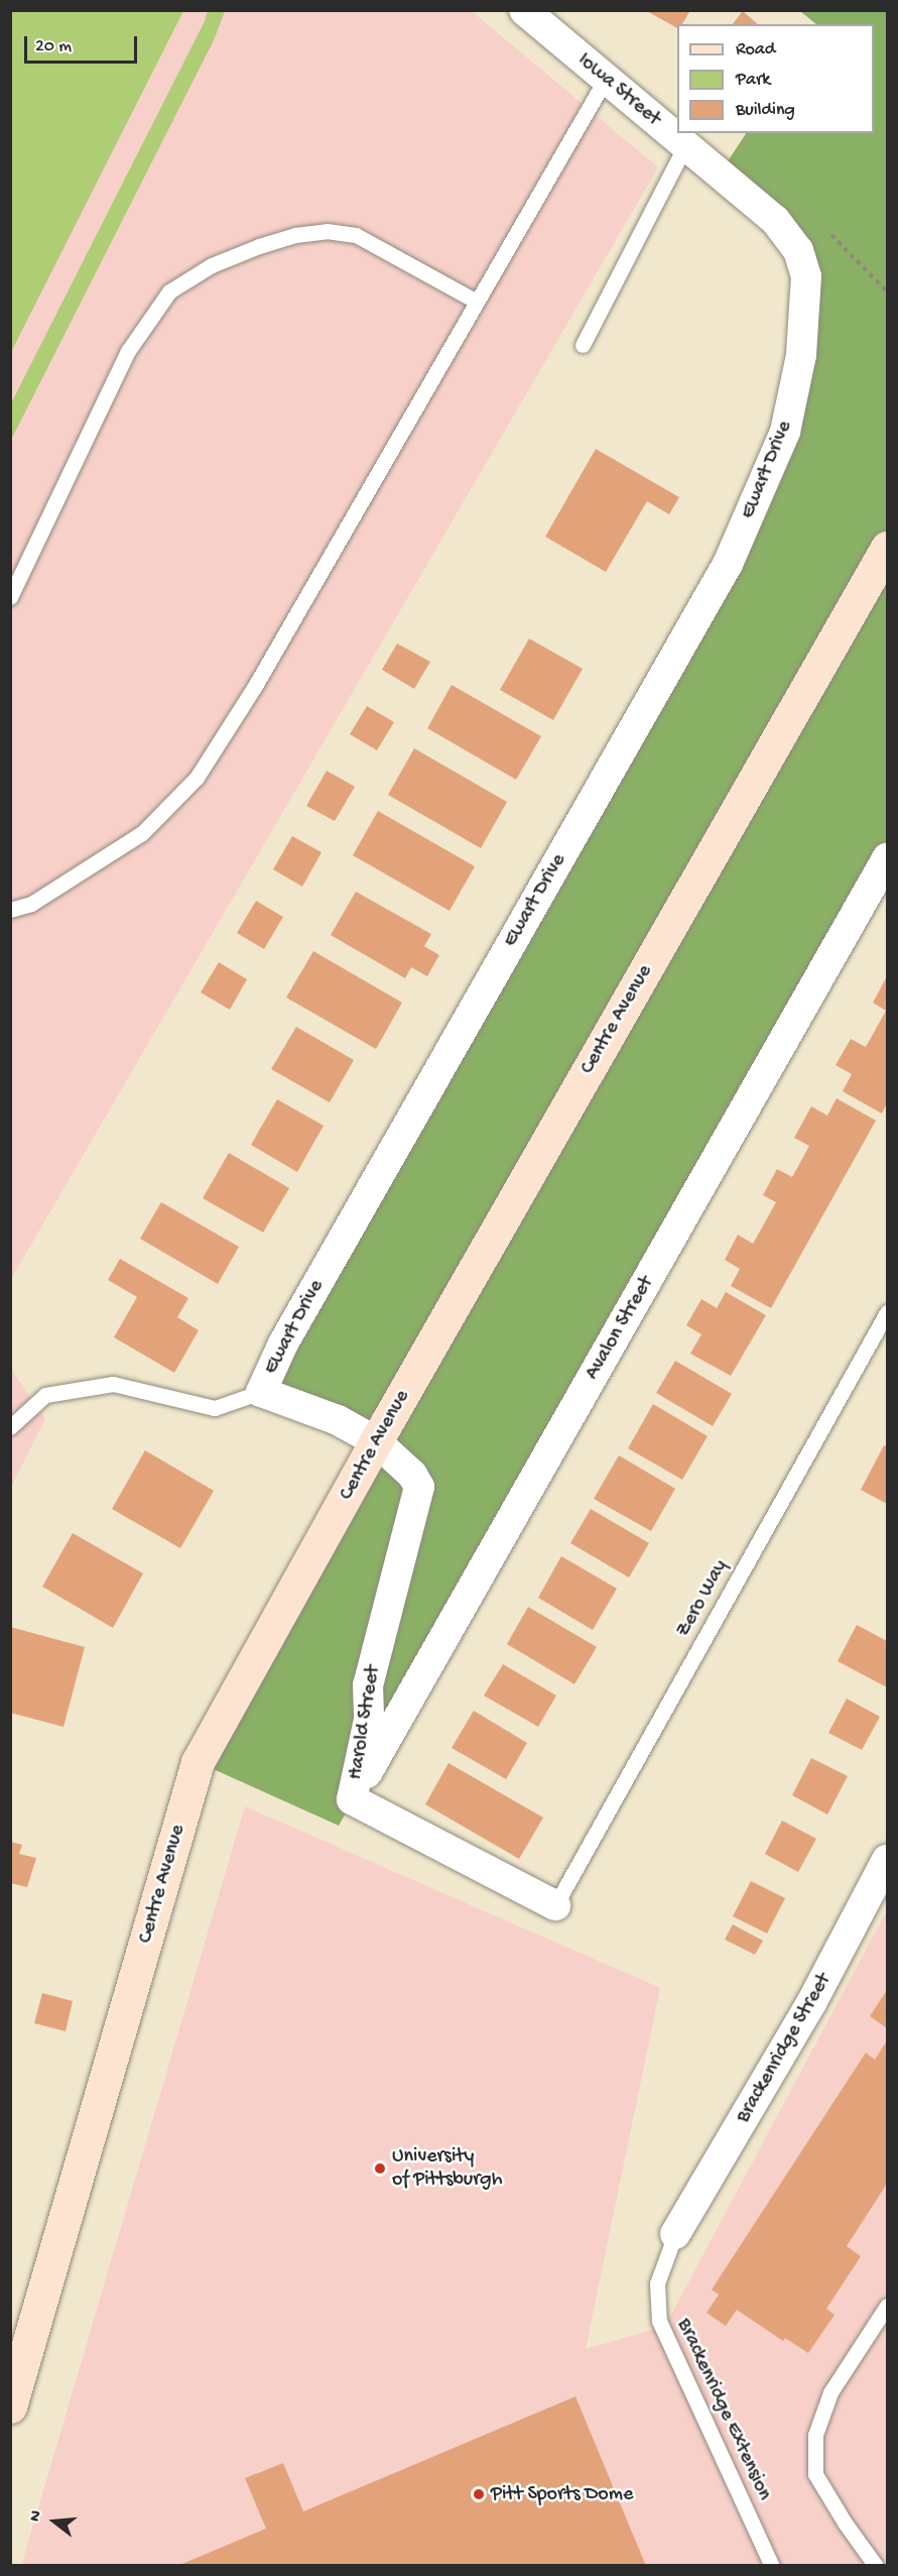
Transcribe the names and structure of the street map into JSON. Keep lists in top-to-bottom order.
{
  "streets": {
    "main road": ["Centre Avenue"],
    "street": [
      "Iowa Street",
      "Ewart Drive",
      "Avalon Street",
      "Harold Street",
      "Brackenridge Street"
    ],
    "lane": ["Zero Way", "Brackenridge Extension"]
  },
  "crossings": [
    ["Iowa Street", "Ewart Drive"],
    ["Ewart Drive", "Centre Avenue"],
    ["Ewart Drive", "Harold Street"],
    ["Centre Avenue", "Harold Street"],
    ["Avalon Street", "Harold Street"],
    ["Zero Way", "Harold Street"],
    ["Brackenridge Street", "Brackenridge Extension"]
  ],
  "places": ["University of Pittsburgh", "Pitt Sports Dome"],
  "legend": ["Road", "Park", "Building"],
  "scale_bar": "20 m",
  "north": "left"
}
